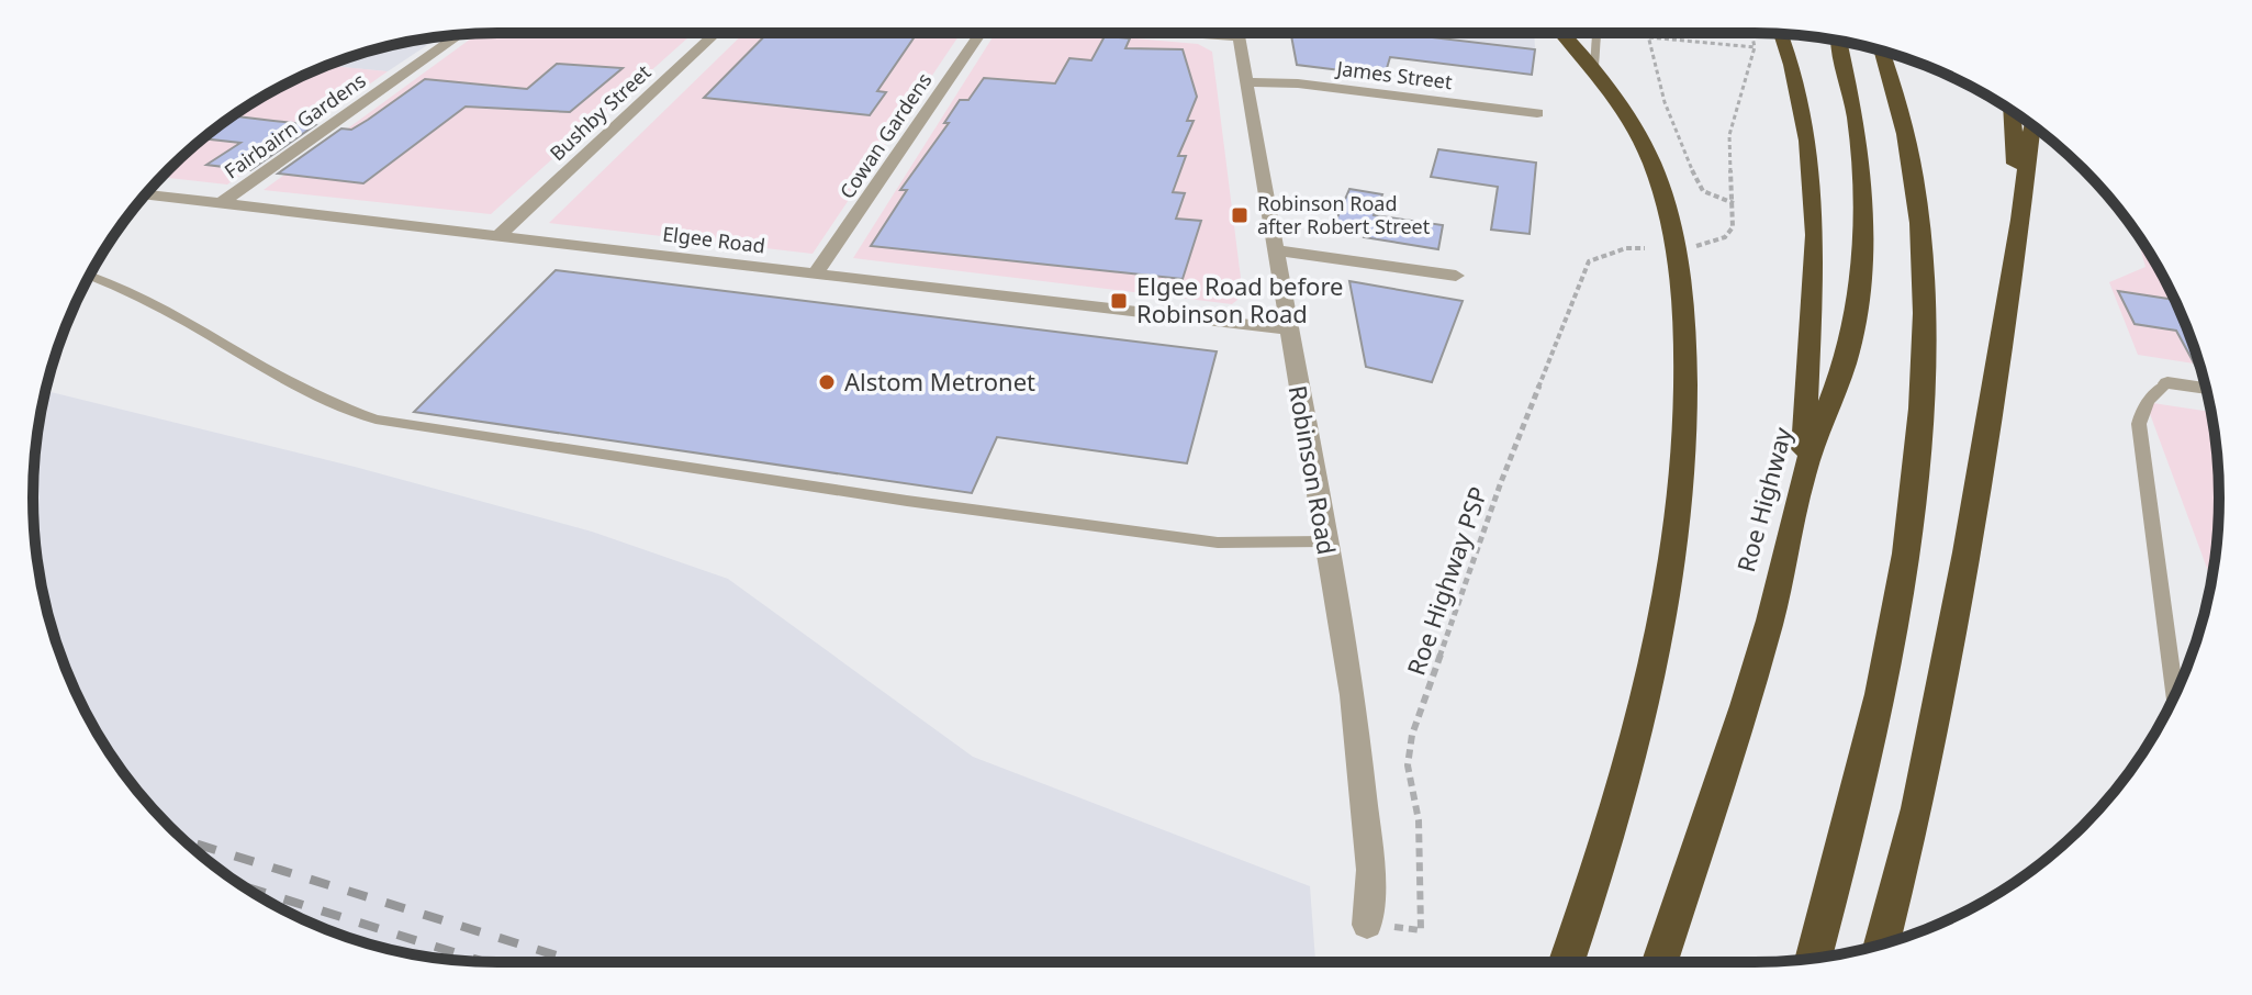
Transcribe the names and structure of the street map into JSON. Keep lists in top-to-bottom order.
{
  "streets": {
    "highway": ["Roe Highway"],
    "street": [
      "James Street",
      "Bushby Street",
      "Fairbairn Gardens",
      "Cowan Gardens",
      "Elgee Road",
      "Robinson Road"
    ],
    "path": ["Roe Highway PSP"]
  },
  "crossings": [
    ["James Street", "Robinson Road"],
    ["Bushby Street", "Elgee Road"],
    ["Fairbairn Gardens", "Elgee Road"],
    ["Cowan Gardens", "Elgee Road"],
    ["Elgee Road", "Robinson Road"],
    ["Robinson Road", "Roe Highway PSP"]
  ],
  "places": {
    "transit": ["Robinson Road after Robert Street", "Elgee Road before Robinson Road"],
    "other": ["Alstom Metronet"]
  }
}
